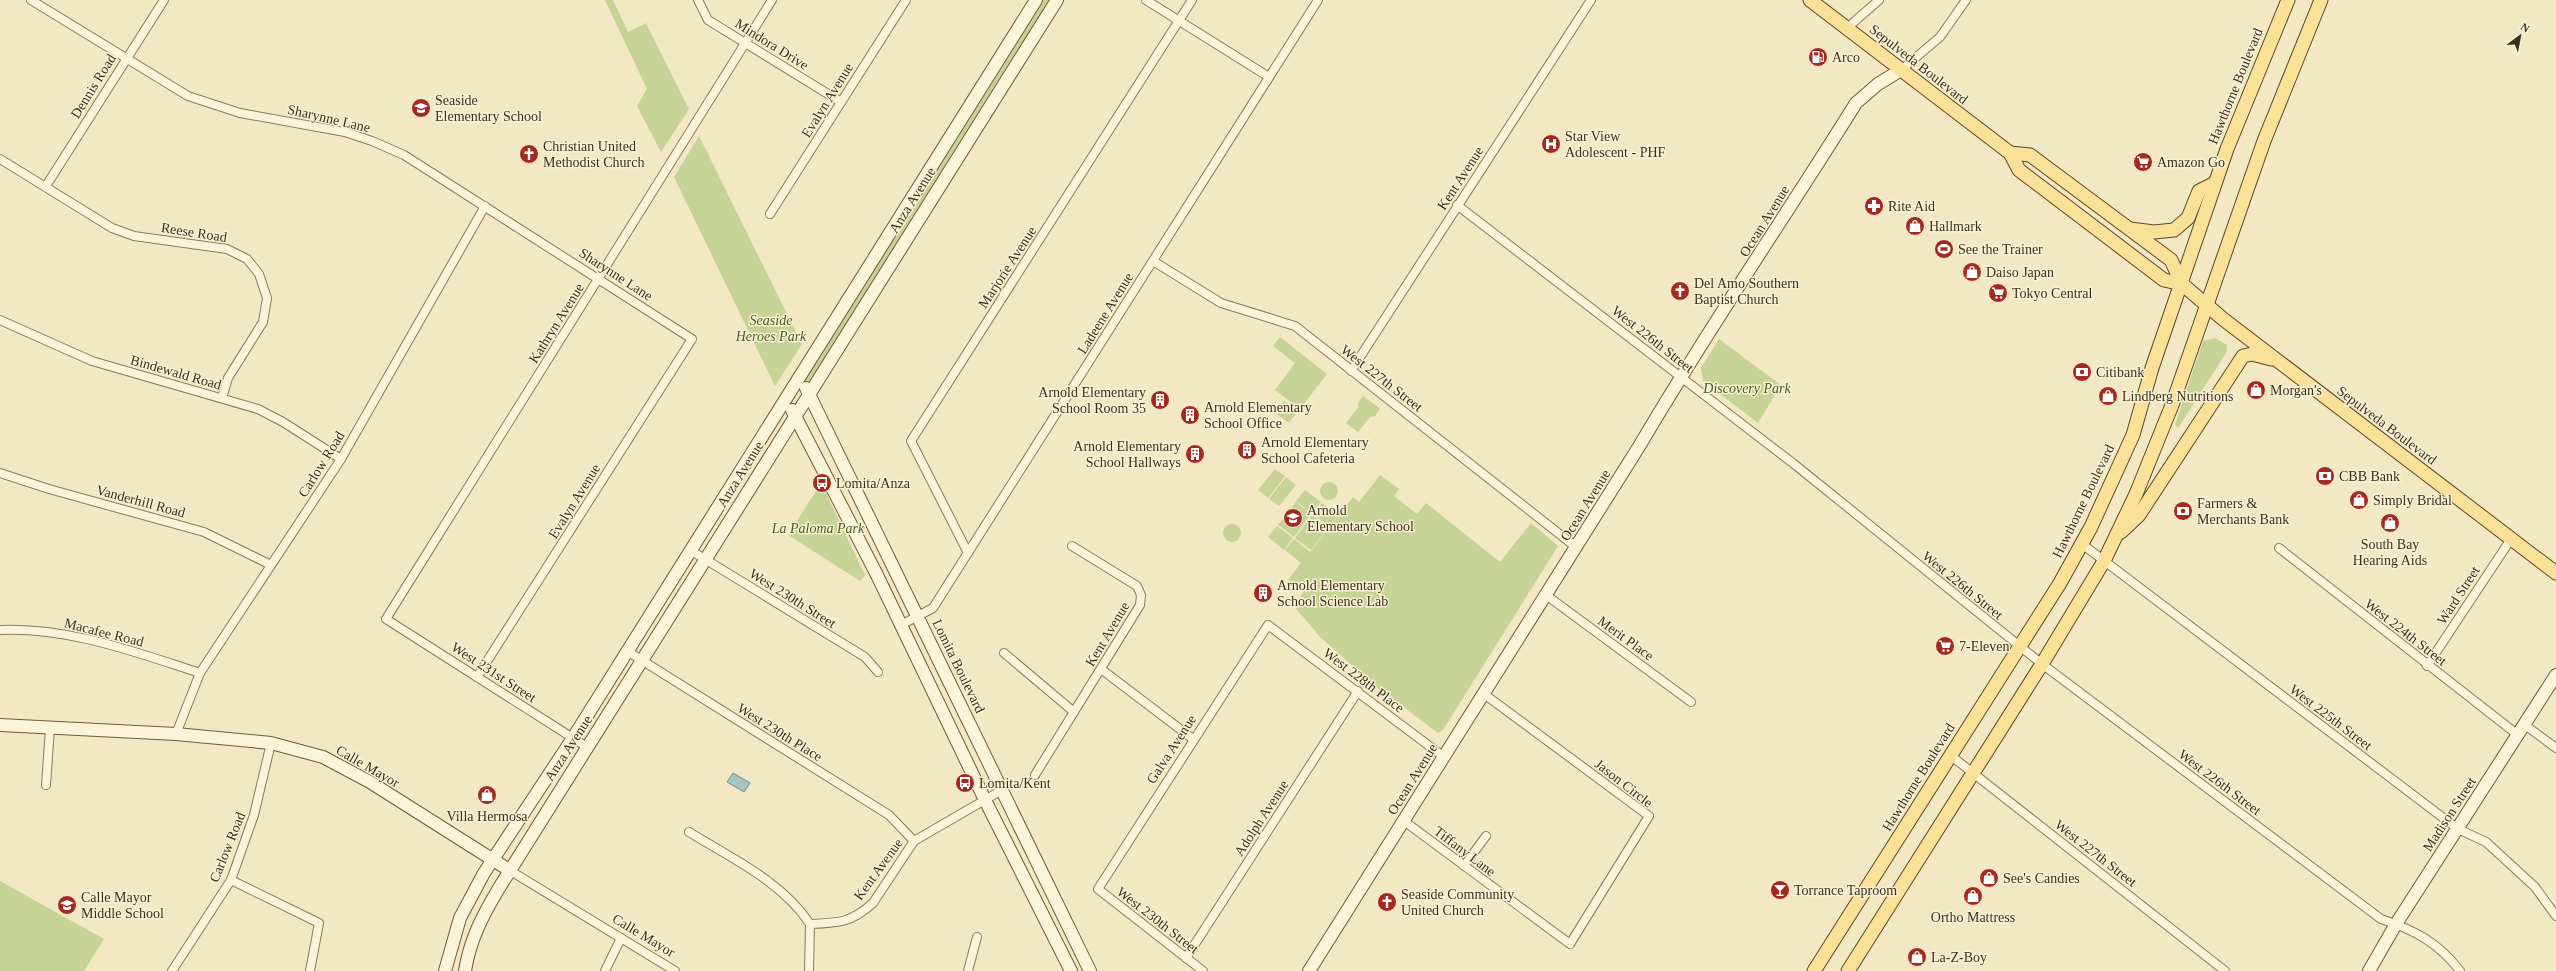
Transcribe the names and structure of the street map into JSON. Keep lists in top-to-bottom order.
{
  "streets": {
    "main road": [
      "Sepulveda Boulevard",
      "Hawthorne Boulevard",
      "Anza Avenue",
      "Ocean Avenue",
      "Lomita Boulevard",
      "Calle Mayor",
      "Madison Street"
    ],
    "street": [
      "Mindora Drive",
      "Dennis Road",
      "Evalyn Avenue",
      "Sharynne Lane",
      "Kent Avenue",
      "Reese Road",
      "Marjorie Avenue",
      "Ladeene Avenue",
      "Kathryn Avenue",
      "West 226th Street",
      "Bindewald Road",
      "West 227th Street",
      "Carlow Road",
      "Vanderhill Road",
      "Ward Street",
      "West 230th Street",
      "Macafee Road",
      "West 224th Street",
      "Merit Place",
      "West 231st Street",
      "West 228th Place",
      "West 225th Street",
      "West 230th Place",
      "Galva Avenue",
      "Jason Circle",
      "Adolph Avenue",
      "Tiffany Lane"
    ]
  },
  "crossings": [
    ["Mindora Drive", "Evalyn Avenue"],
    ["Mindora Drive", "Kathryn Avenue"],
    ["Sepulveda Boulevard", "Hawthorne Boulevard"],
    ["Sepulveda Boulevard", "Ocean Avenue"],
    ["Sepulveda Boulevard", "Ward Street"],
    ["Dennis Road", "Sharynne Lane"],
    ["Dennis Road", "Reese Road"],
    ["Hawthorne Boulevard", "West 226th Street"],
    ["Hawthorne Boulevard", "West 227th Street"],
    ["Hawthorne Boulevard", "West 225th Street"],
    ["Evalyn Avenue", "Sharynne Lane"],
    ["Evalyn Avenue", "West 231st Street"],
    ["Sharynne Lane", "Kathryn Avenue"],
    ["Sharynne Lane", "Carlow Road"],
    ["Kent Avenue", "West 226th Street"],
    ["Kent Avenue", "West 227th Street"],
    ["Kent Avenue", "Lomita Boulevard"],
    ["Kent Avenue", "West 230th Place"],
    ["Anza Avenue", "West 230th Street"],
    ["Anza Avenue", "Lomita Boulevard"],
    ["Anza Avenue", "West 231st Street"],
    ["Anza Avenue", "West 230th Place"],
    ["Anza Avenue", "Calle Mayor"],
    ["Ocean Avenue", "West 226th Street"],
    ["Ocean Avenue", "West 227th Street"],
    ["Ocean Avenue", "Merit Place"],
    ["Ocean Avenue", "West 228th Place"],
    ["Ocean Avenue", "Jason Circle"],
    ["Ocean Avenue", "Tiffany Lane"],
    ["Reese Road", "Bindewald Road"],
    ["Marjorie Avenue", "Ladeene Avenue"],
    ["Ladeene Avenue", "West 227th Street"],
    ["Ladeene Avenue", "Lomita Boulevard"],
    ["Kathryn Avenue", "West 231st Street"],
    ["West 226th Street", "Madison Street"],
    ["Bindewald Road", "Carlow Road"],
    ["Carlow Road", "Vanderhill Road"],
    ["Carlow Road", "Macafee Road"],
    ["Carlow Road", "Calle Mayor"],
    ["Ward Street", "West 224th Street"],
    ["West 230th Street", "Galva Avenue"],
    ["West 230th Street", "Adolph Avenue"],
    ["West 224th Street", "Madison Street"],
    ["West 228th Place", "Galva Avenue"],
    ["West 228th Place", "Adolph Avenue"],
    ["West 225th Street", "Madison Street"],
    ["Jason Circle", "Tiffany Lane"]
  ],
  "parks": ["Seaside Heroes Park", "Discovery Park", "La Paloma Park"],
  "places": {
    "fuel station": ["Arco"],
    "school or university": ["Seaside Elementary School", "Arnold Elementary School", "Calle Mayor Middle School"],
    "hospital": ["Star View Adolescent - PHF"],
    "church": ["Christian United Methodist Church", "Del Amo Southern Baptist Church", "Seaside Community United Church"],
    "supermarket": ["Amazon Go", "Tokyo Central", "7-Eleven"],
    "pharmacy": ["Rite Aid"],
    "shop": [
      "Hallmark",
      "Daiso Japan",
      "Morgan's",
      "Lindberg Nutritions",
      "Simply Bridal",
      "South Bay Hearing Aids",
      "Villa Hermosa",
      "See's Candies",
      "Ortho Mattress",
      "La-Z-Boy"
    ],
    "sports": ["See the Trainer"],
    "bank": ["Citibank", "CBB Bank", "Farmers & Merchants Bank"],
    "building": [
      "Arnold Elementary School Room 35",
      "Arnold Elementary School Office",
      "Arnold Elementary School Cafeteria",
      "Arnold Elementary School Hallways",
      "Arnold Elementary School Science Lab"
    ],
    "bus stop": ["Lomita/Anza", "Lomita/Kent"],
    "bar": ["Torrance Taproom"]
  },
  "north": "top right"
}
